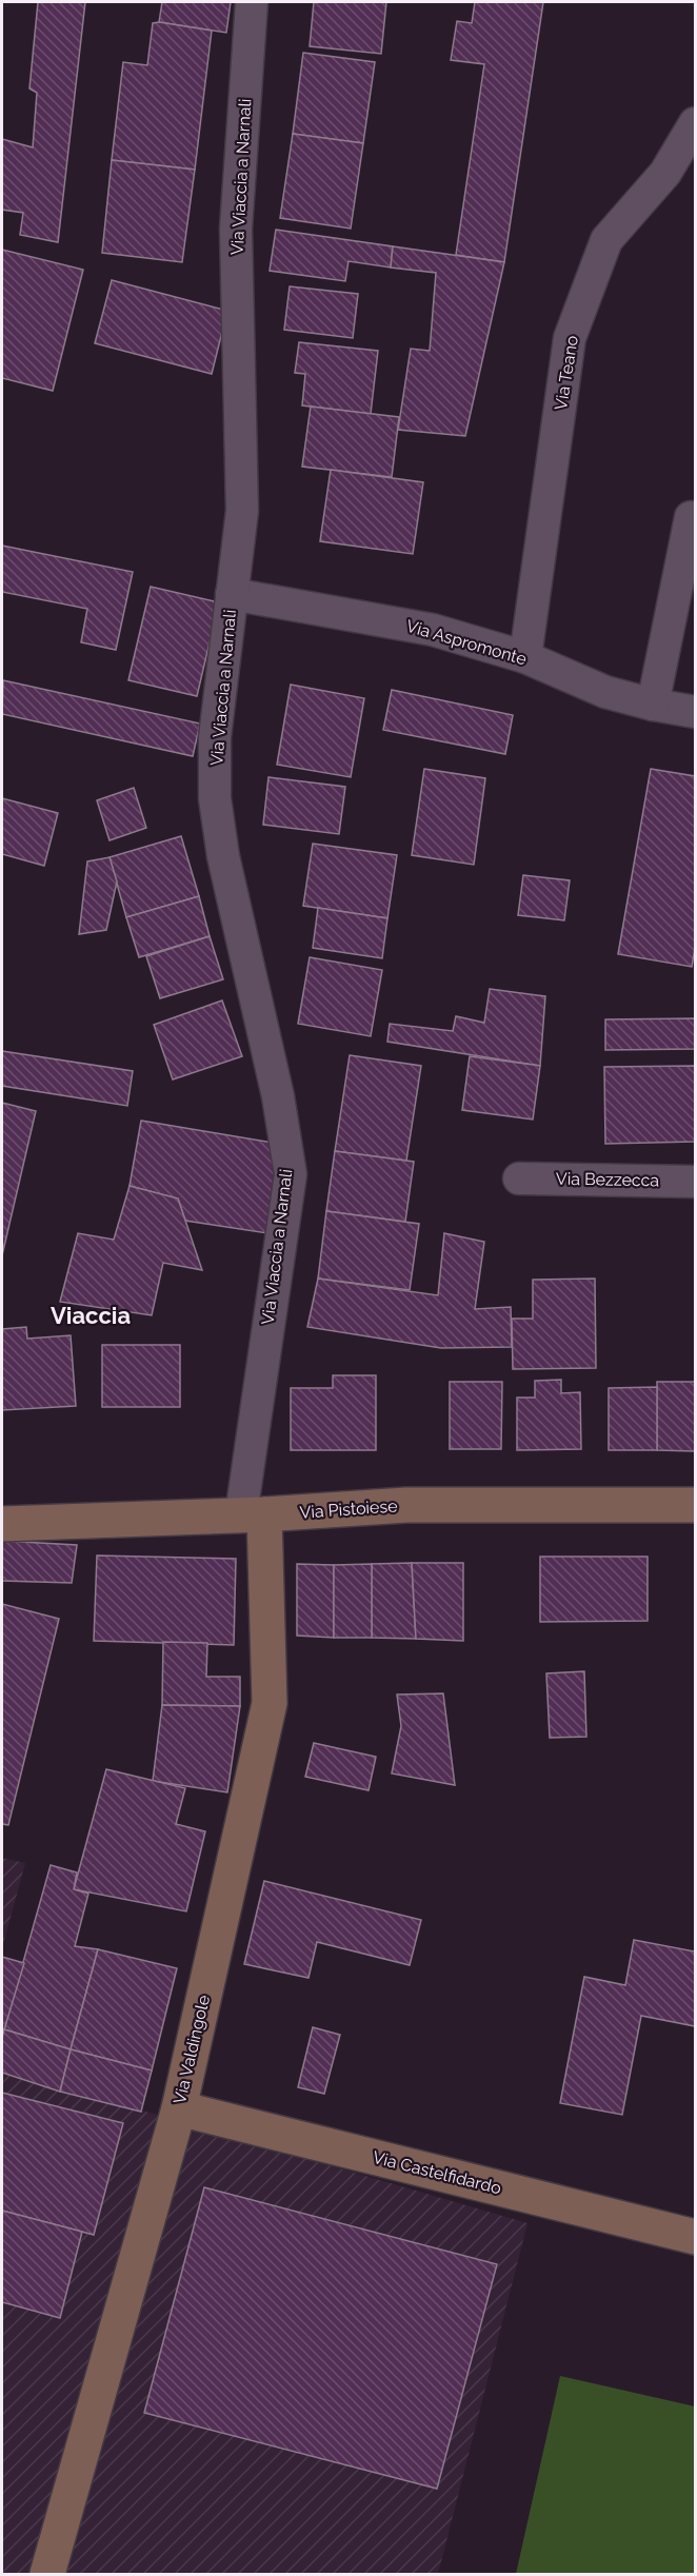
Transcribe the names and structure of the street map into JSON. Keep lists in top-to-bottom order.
{
  "streets": {
    "street": [
      "Via Viaccia a Narnali",
      "Via Teano",
      "Via Aspromonte",
      "Via Bezzecca",
      "Via Pistoiese",
      "Via Valdingole",
      "Via Castelfidardo"
    ]
  },
  "crossings": [
    ["Via Viaccia a Narnali", "Via Aspromonte"],
    ["Via Viaccia a Narnali", "Via Pistoiese"],
    ["Via Viaccia a Narnali", "Via Valdingole"],
    ["Via Teano", "Via Aspromonte"],
    ["Via Pistoiese", "Via Valdingole"],
    ["Via Valdingole", "Via Castelfidardo"]
  ],
  "districts": ["Viaccia"]
}
